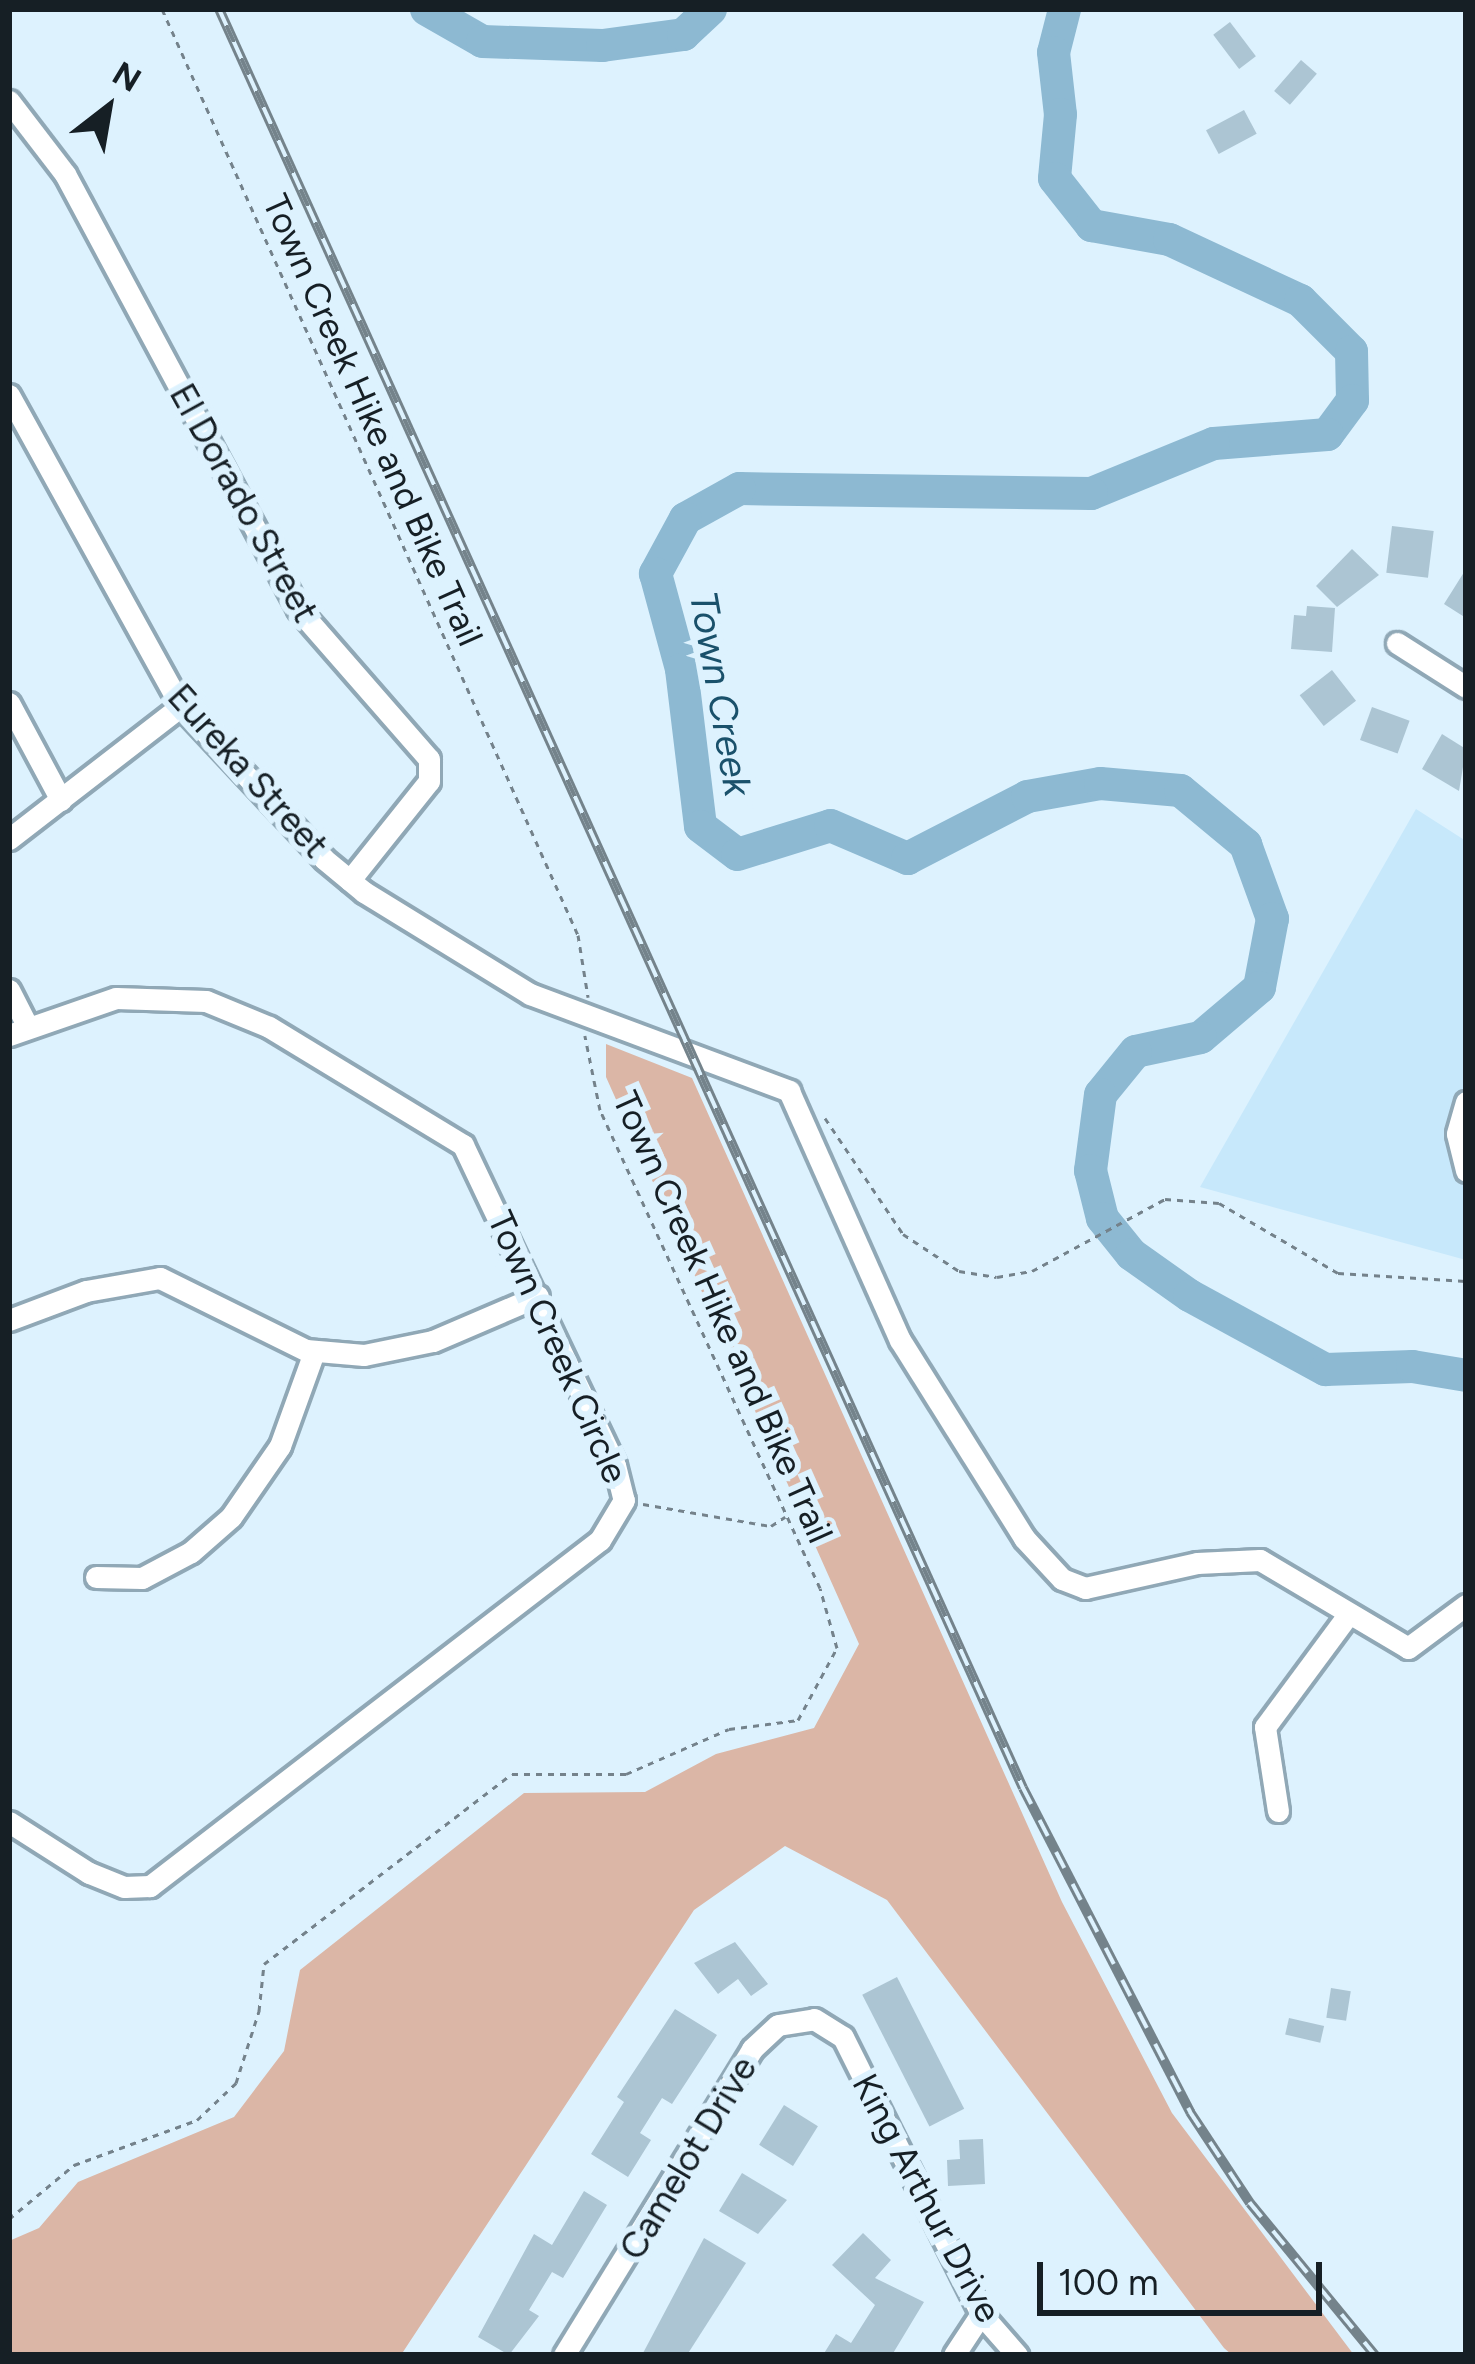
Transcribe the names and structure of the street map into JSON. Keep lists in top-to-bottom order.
{
  "streets": {
    "street": [
      "El Dorado Street",
      "Eureka Street",
      "Town Creek Circle",
      "Camelot Drive",
      "King Arthur Drive"
    ],
    "path": ["Town Creek Hike and Bike Trail"]
  },
  "crossings": [
    ["Town Creek Hike and Bike Trail", "Eureka Street"],
    ["El Dorado Street", "Eureka Street"],
    ["Camelot Drive", "King Arthur Drive"]
  ],
  "water": ["Town Creek"],
  "scale_bar": "100 m",
  "north": "top right"
}
